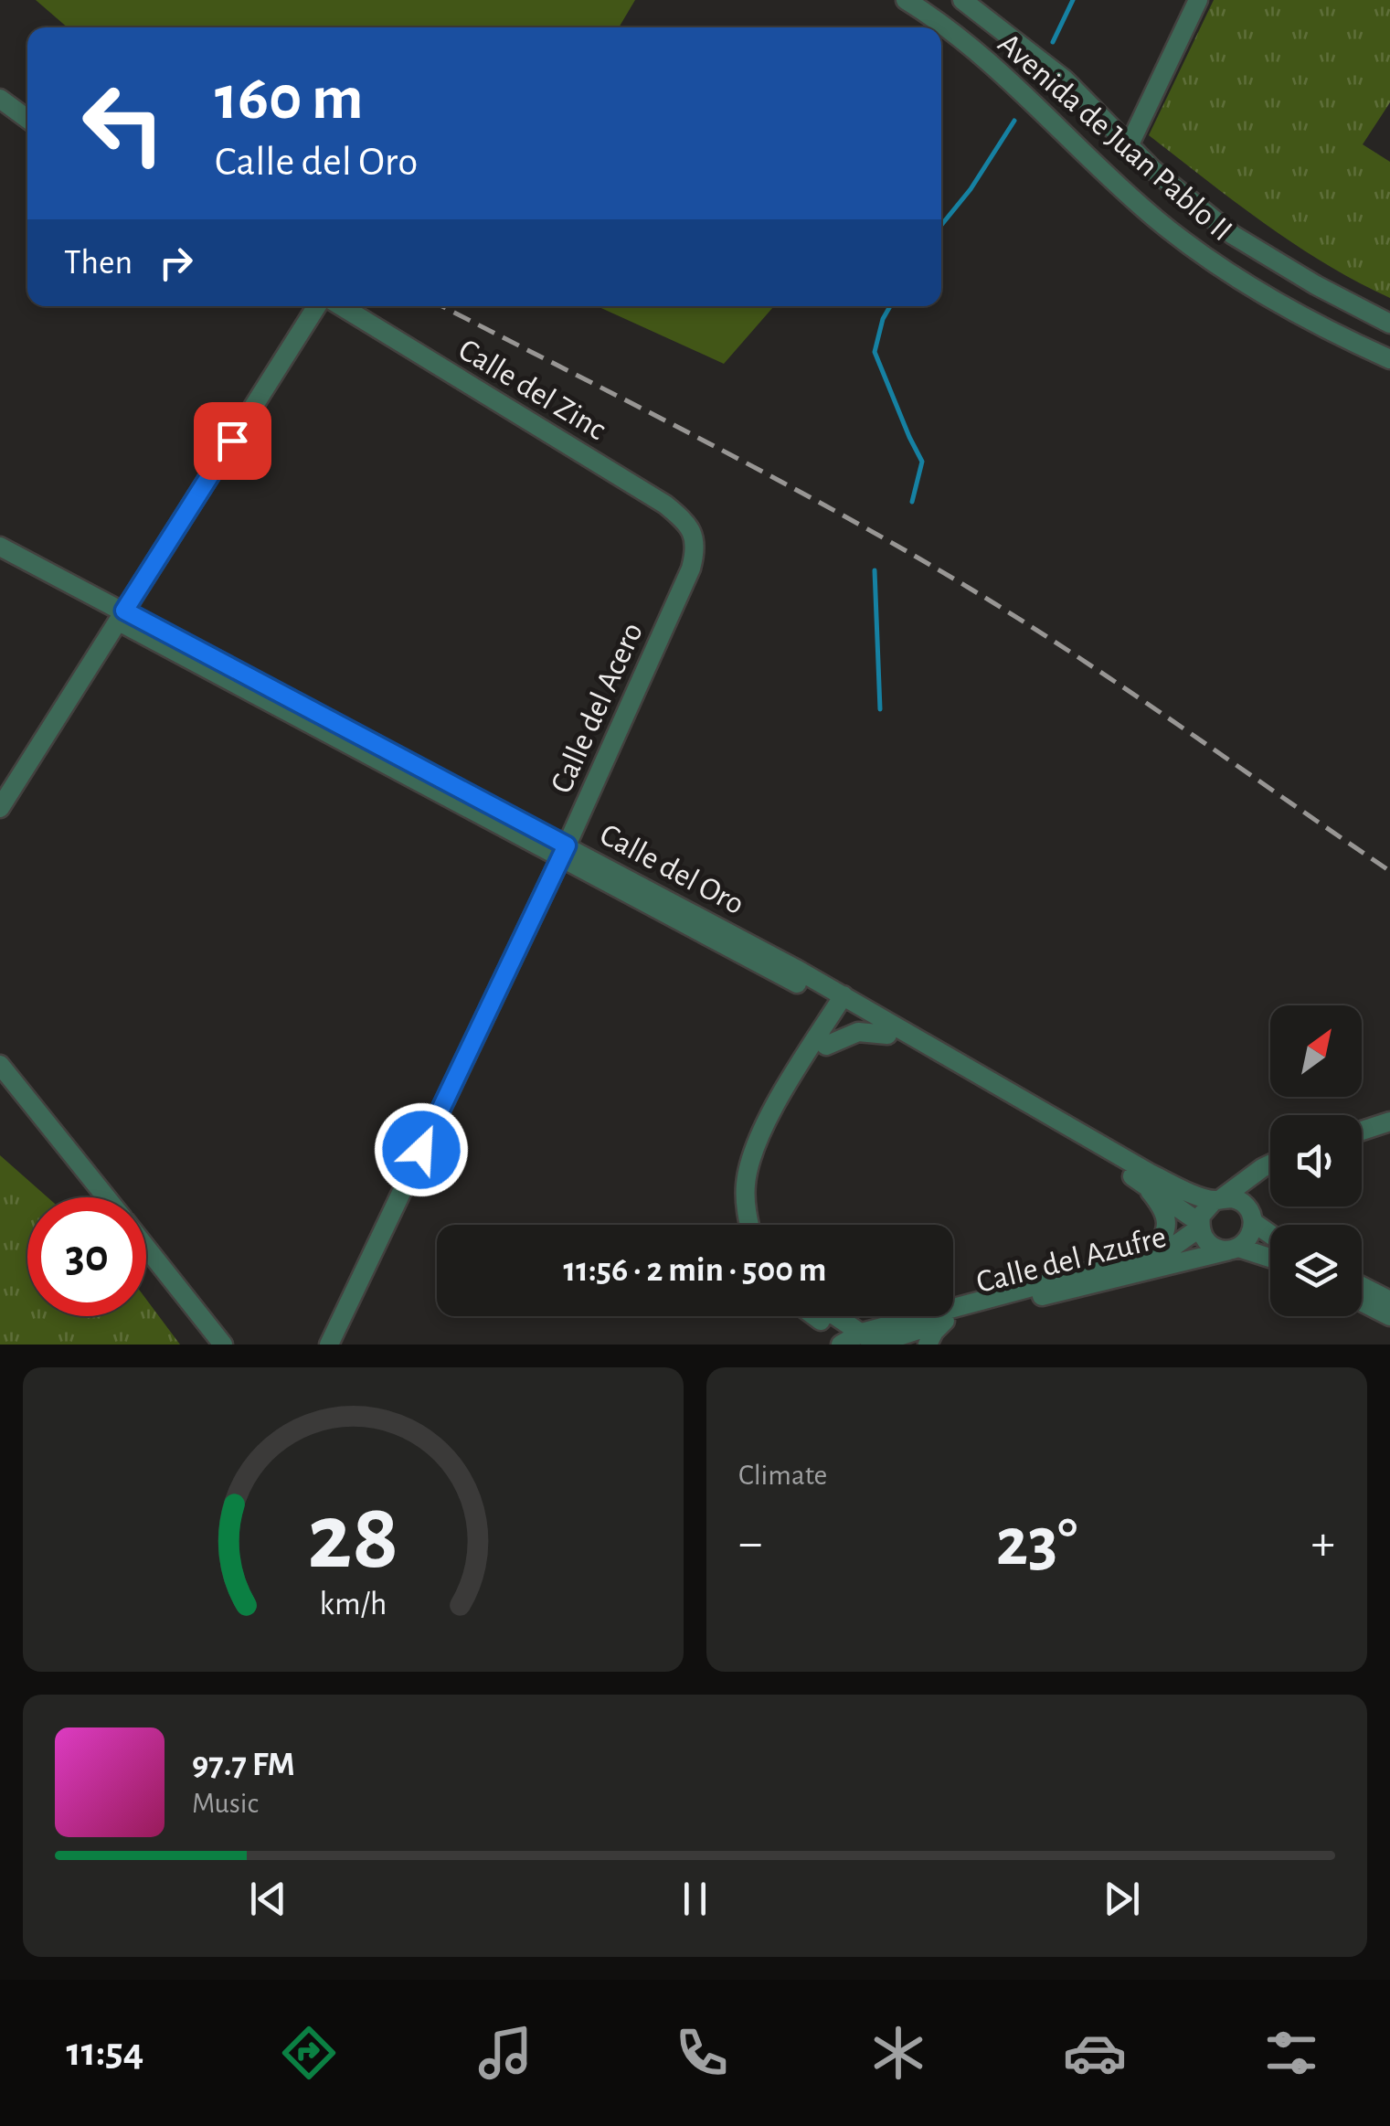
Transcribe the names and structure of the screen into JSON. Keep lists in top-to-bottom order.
{
  "streets": {
    "street": [
      "Avenida de Juan Pablo II",
      "Calle del Zinc",
      "Calle del Acero",
      "Calle del Oro",
      "Calle del Azufre"
    ]
  },
  "crossings": [
    ["Calle del Zinc", "Calle del Acero"],
    ["Calle del Acero", "Calle del Oro"],
    ["Calle del Oro", "Calle del Azufre"]
  ],
  "north": "top right",
  "page": {
    "turn": ["160 m", "Calle del Oro"],
    "then": "Then",
    "limit": "30",
    "trip": "11:56 · 2 min · 500 m",
    "tile": "Climate",
    "heat": ["−", "23°", "+"],
    "song": ["97.7 FM", "Music"],
    "tabs": "11:54",
    "gauge": ["28", "km/h"]
  }
}
